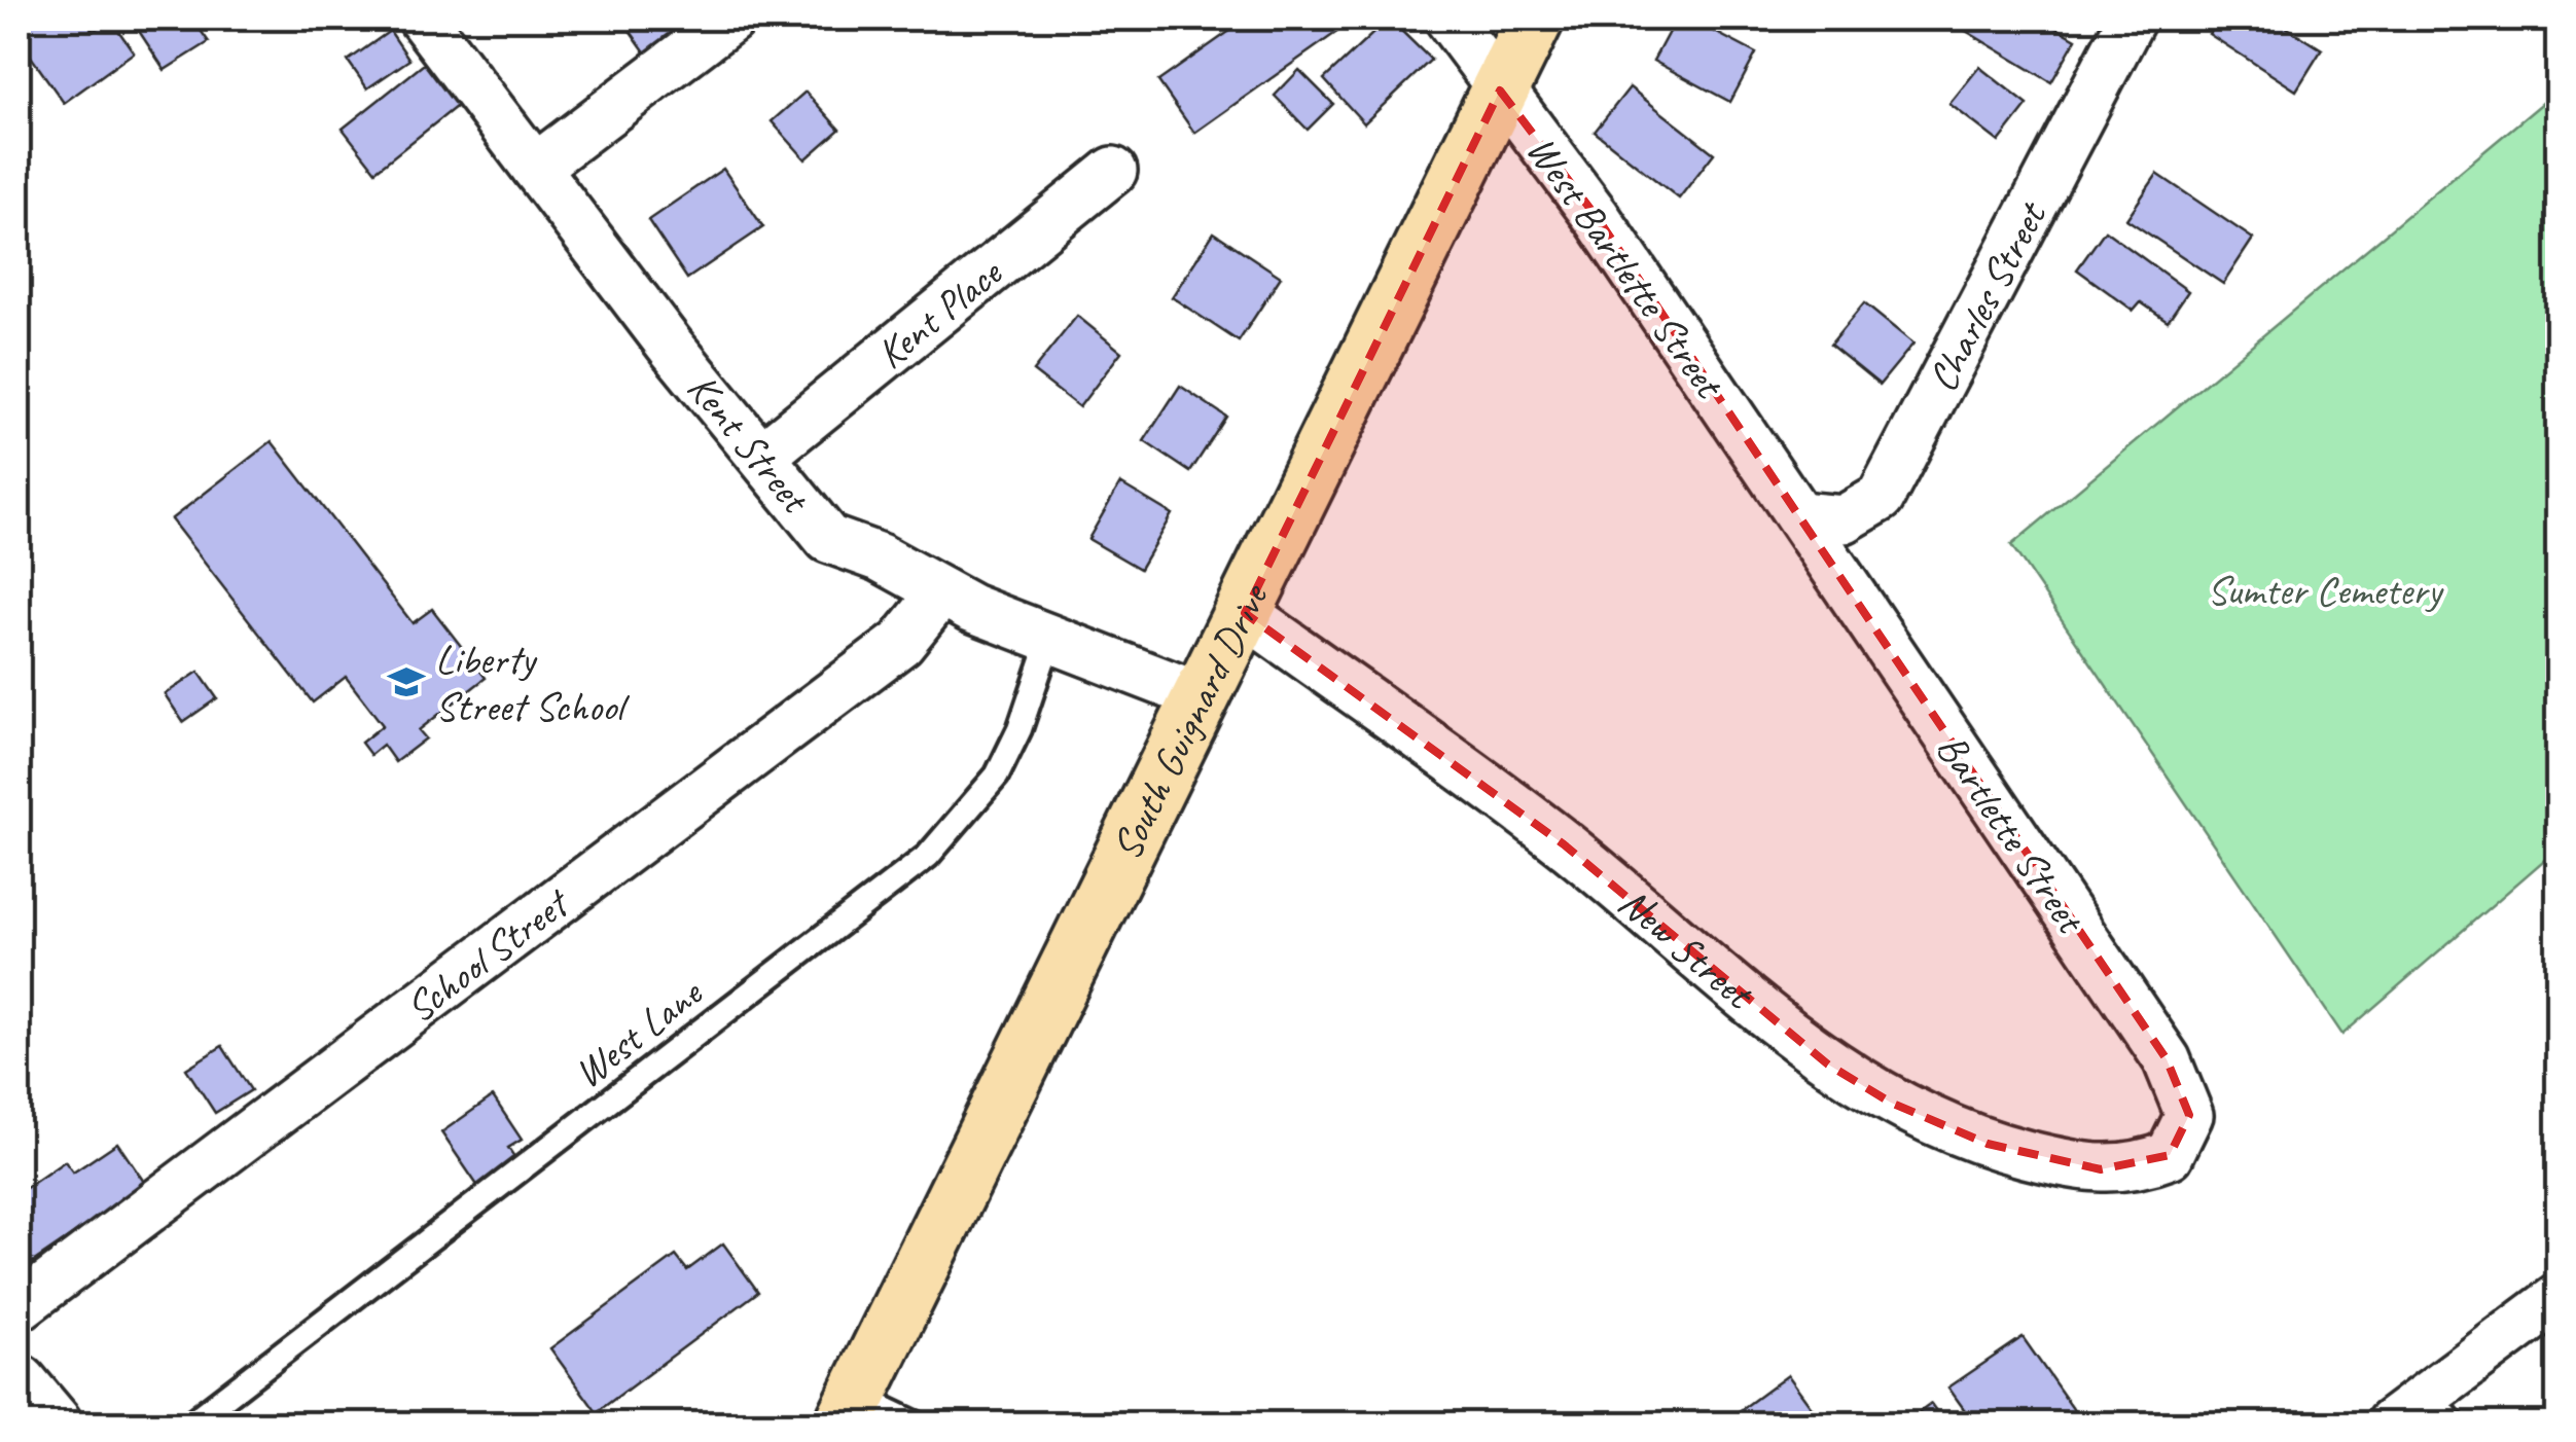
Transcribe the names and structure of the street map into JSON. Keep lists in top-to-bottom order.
{
  "streets": {
    "highway": ["South Guignard Drive"],
    "street": [
      "West Bartlette Street",
      "Charles Street",
      "Kent Place",
      "Kent Street",
      "Bartlette Street",
      "New Street",
      "School Street"
    ],
    "lane": ["West Lane"]
  },
  "crossings": [
    ["West Bartlette Street", "Charles Street"],
    ["West Bartlette Street", "South Guignard Drive"],
    ["West Bartlette Street", "Bartlette Street"],
    ["Charles Street", "Bartlette Street"],
    ["Kent Place", "Kent Street"],
    ["Kent Street", "South Guignard Drive"],
    ["Kent Street", "School Street"],
    ["Kent Street", "West Lane"],
    ["South Guignard Drive", "New Street"],
    ["Bartlette Street", "New Street"]
  ],
  "parks": ["Sumter Cemetery"],
  "places": {
    "school or university": ["Liberty Street School"]
  }
}
